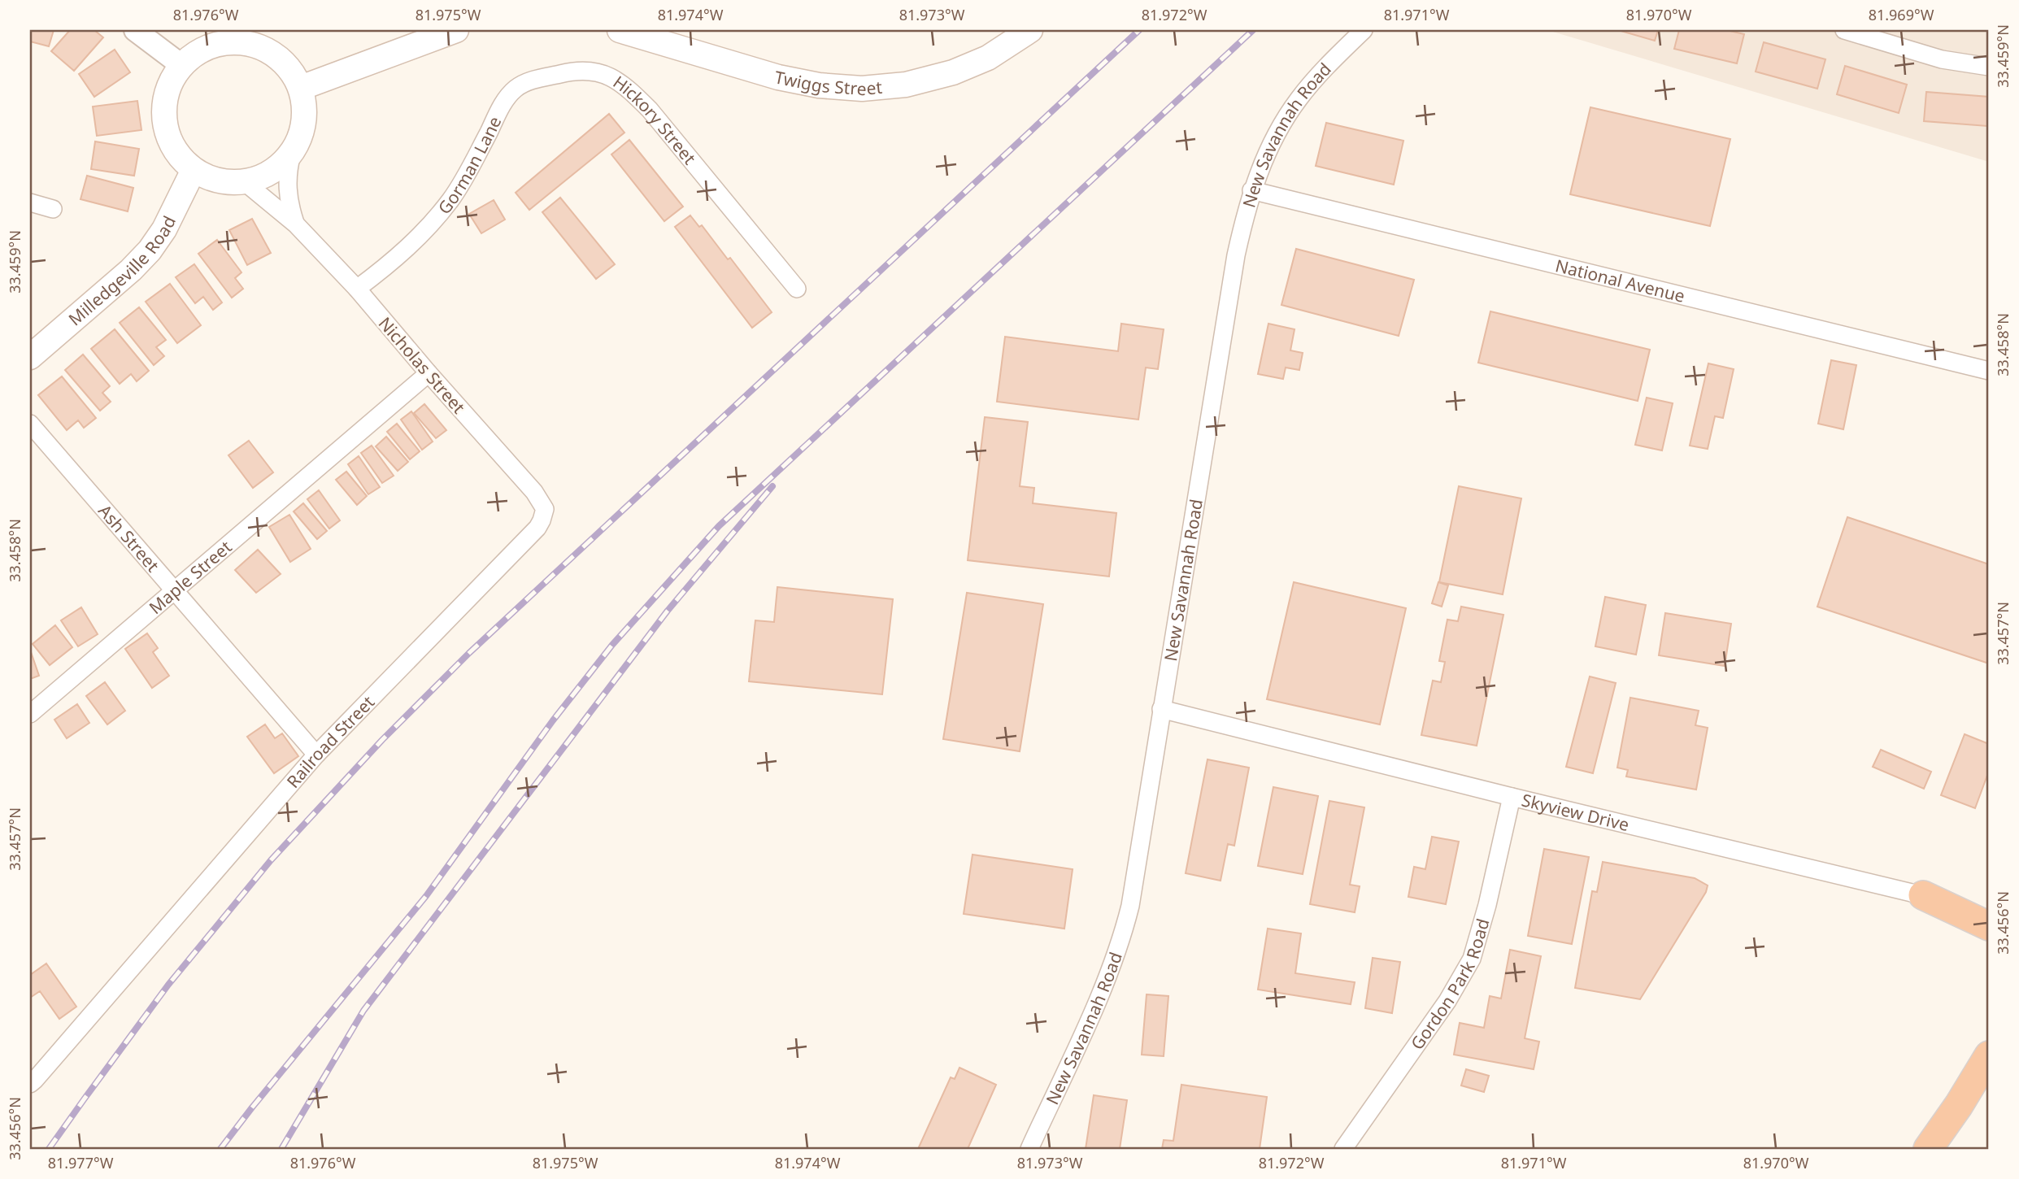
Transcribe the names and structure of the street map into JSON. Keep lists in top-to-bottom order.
{
  "streets": {
    "main road": ["Twiggs Street", "Milledgeville Road"],
    "street": [
      "Hickory Street",
      "New Savannah Road",
      "Gorman Lane",
      "National Avenue",
      "Nicholas Street",
      "Ash Street",
      "Maple Street",
      "Railroad Street",
      "Skyview Drive",
      "Gordon Park Road"
    ]
  },
  "crossings": [
    ["Hickory Street", "Gorman Lane"],
    ["New Savannah Road", "National Avenue"],
    ["New Savannah Road", "Skyview Drive"],
    ["Gorman Lane", "Nicholas Street"],
    ["Milledgeville Road", "Nicholas Street"],
    ["Nicholas Street", "Maple Street"],
    ["Nicholas Street", "Railroad Street"],
    ["Ash Street", "Maple Street"],
    ["Ash Street", "Railroad Street"],
    ["Skyview Drive", "Gordon Park Road"]
  ],
  "coordinates": [
    "81.976°W",
    "81.975°W",
    "81.974°W",
    "81.973°W",
    "81.972°W",
    "81.971°W",
    "81.970°W",
    "81.969°W",
    "33.459°N",
    "33.458°N",
    "33.457°N",
    "33.456°N",
    "81.977°W"
  ]
}
